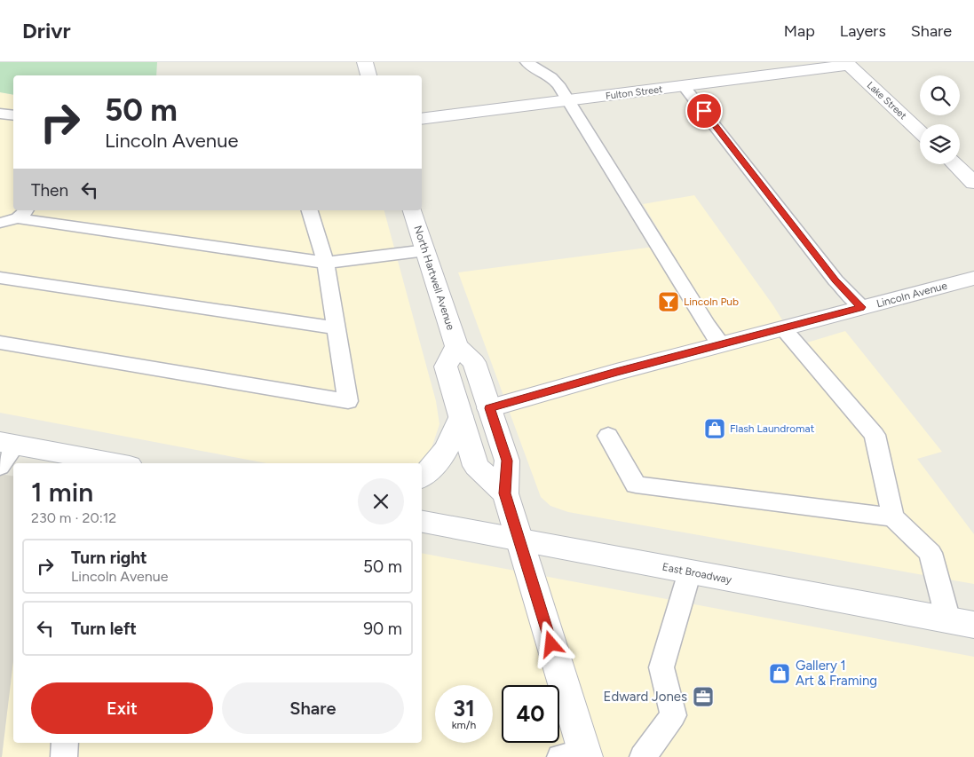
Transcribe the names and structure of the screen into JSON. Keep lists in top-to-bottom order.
{
  "streets": {
    "street": [
      "Fulton Street",
      "Lake Street",
      "North Hartwell Avenue",
      "Lincoln Avenue",
      "East Broadway"
    ]
  },
  "crossings": [
    ["Fulton Street", "Lake Street"]
  ],
  "places": {
    "bar": ["Lincoln Pub"],
    "shop": ["Flash Laundromat", "Gallery 1 Art & Framing"],
    "office": ["Edward Jones"]
  },
  "page": {
    "header": "Drivr",
    "nav": ["Map", "Layers", "Share"],
    "turn": ["50 m", "Lincoln Avenue"],
    "then": "Then",
    "heading": ["1 min", "230 m · 20:12"],
    "list": [
      {
        "name": "Turn right",
        "note": "Lincoln Avenue",
        "value": "50 m"
      },
      {
        "name": "Turn left",
        "value": "90 m"
      }
    ],
    "buttons": ["Exit", "Share"],
    "speed": "31 km/h",
    "limit": "40"
  }
}
